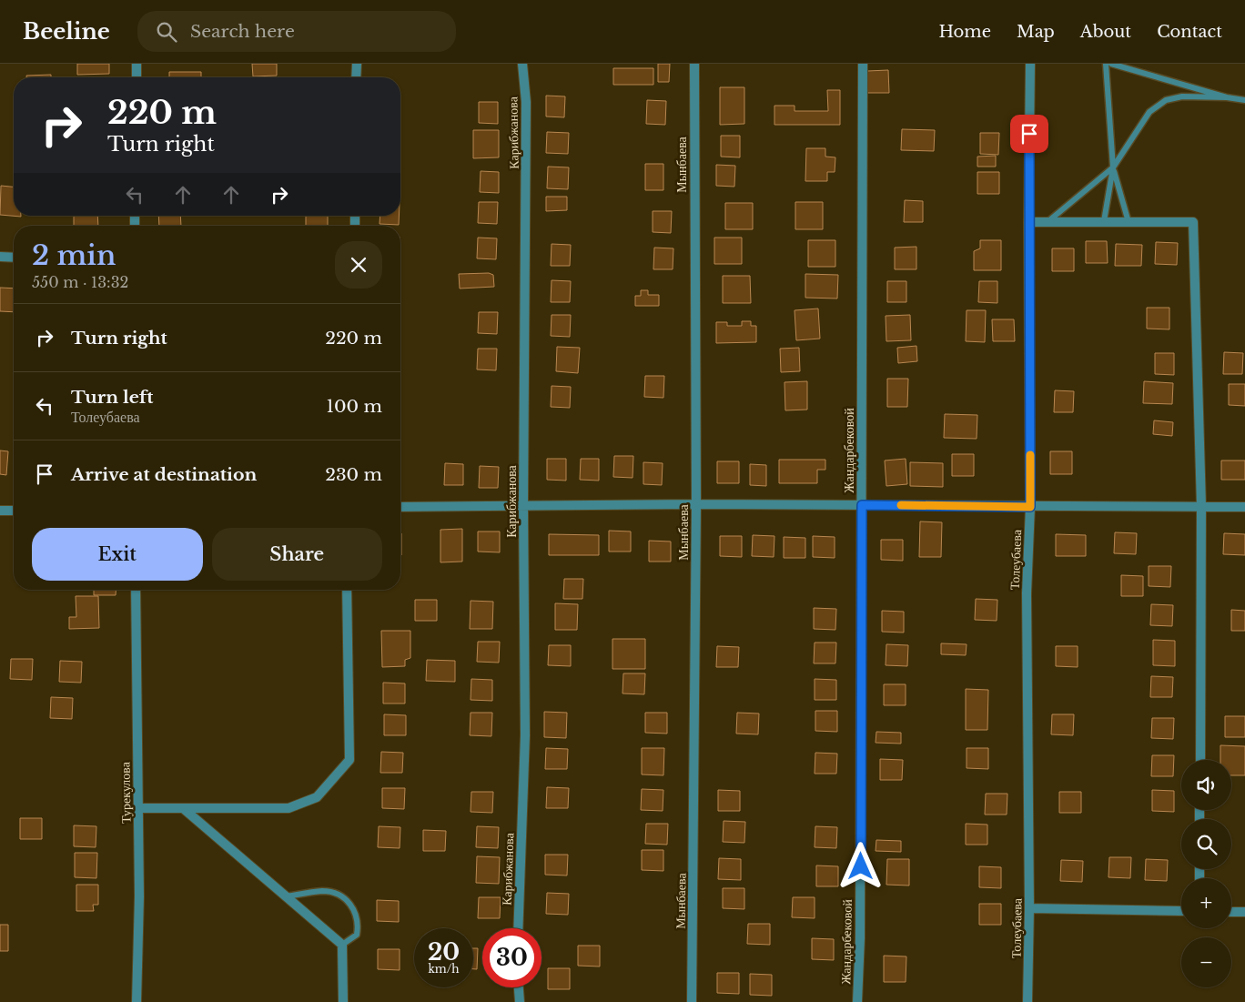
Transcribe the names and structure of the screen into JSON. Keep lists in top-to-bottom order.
{
  "streets": {
    "street": [
      "Карибжанова",
      "Мынбаева",
      "Жандарбековой",
      "Толеубаева",
      "Турекулова"
    ]
  },
  "page": {
    "header": "Beeline",
    "search": "Search here",
    "nav": [
      "Home",
      "Map",
      "About",
      "Contact"
    ],
    "turn": ["220 m", "Turn right"],
    "heading": ["2 min", "550 m · 13:32"],
    "list": [
      {
        "name": "Turn right",
        "value": "220 m"
      },
      {
        "name": "Turn left",
        "note": "Толеубаева",
        "value": "100 m"
      },
      {
        "name": "Arrive at destination",
        "value": "230 m"
      }
    ],
    "buttons": ["Exit", "Share"],
    "map_buttons": ["+", "−"],
    "speed": "20 km/h",
    "limit": "30"
  }
}
